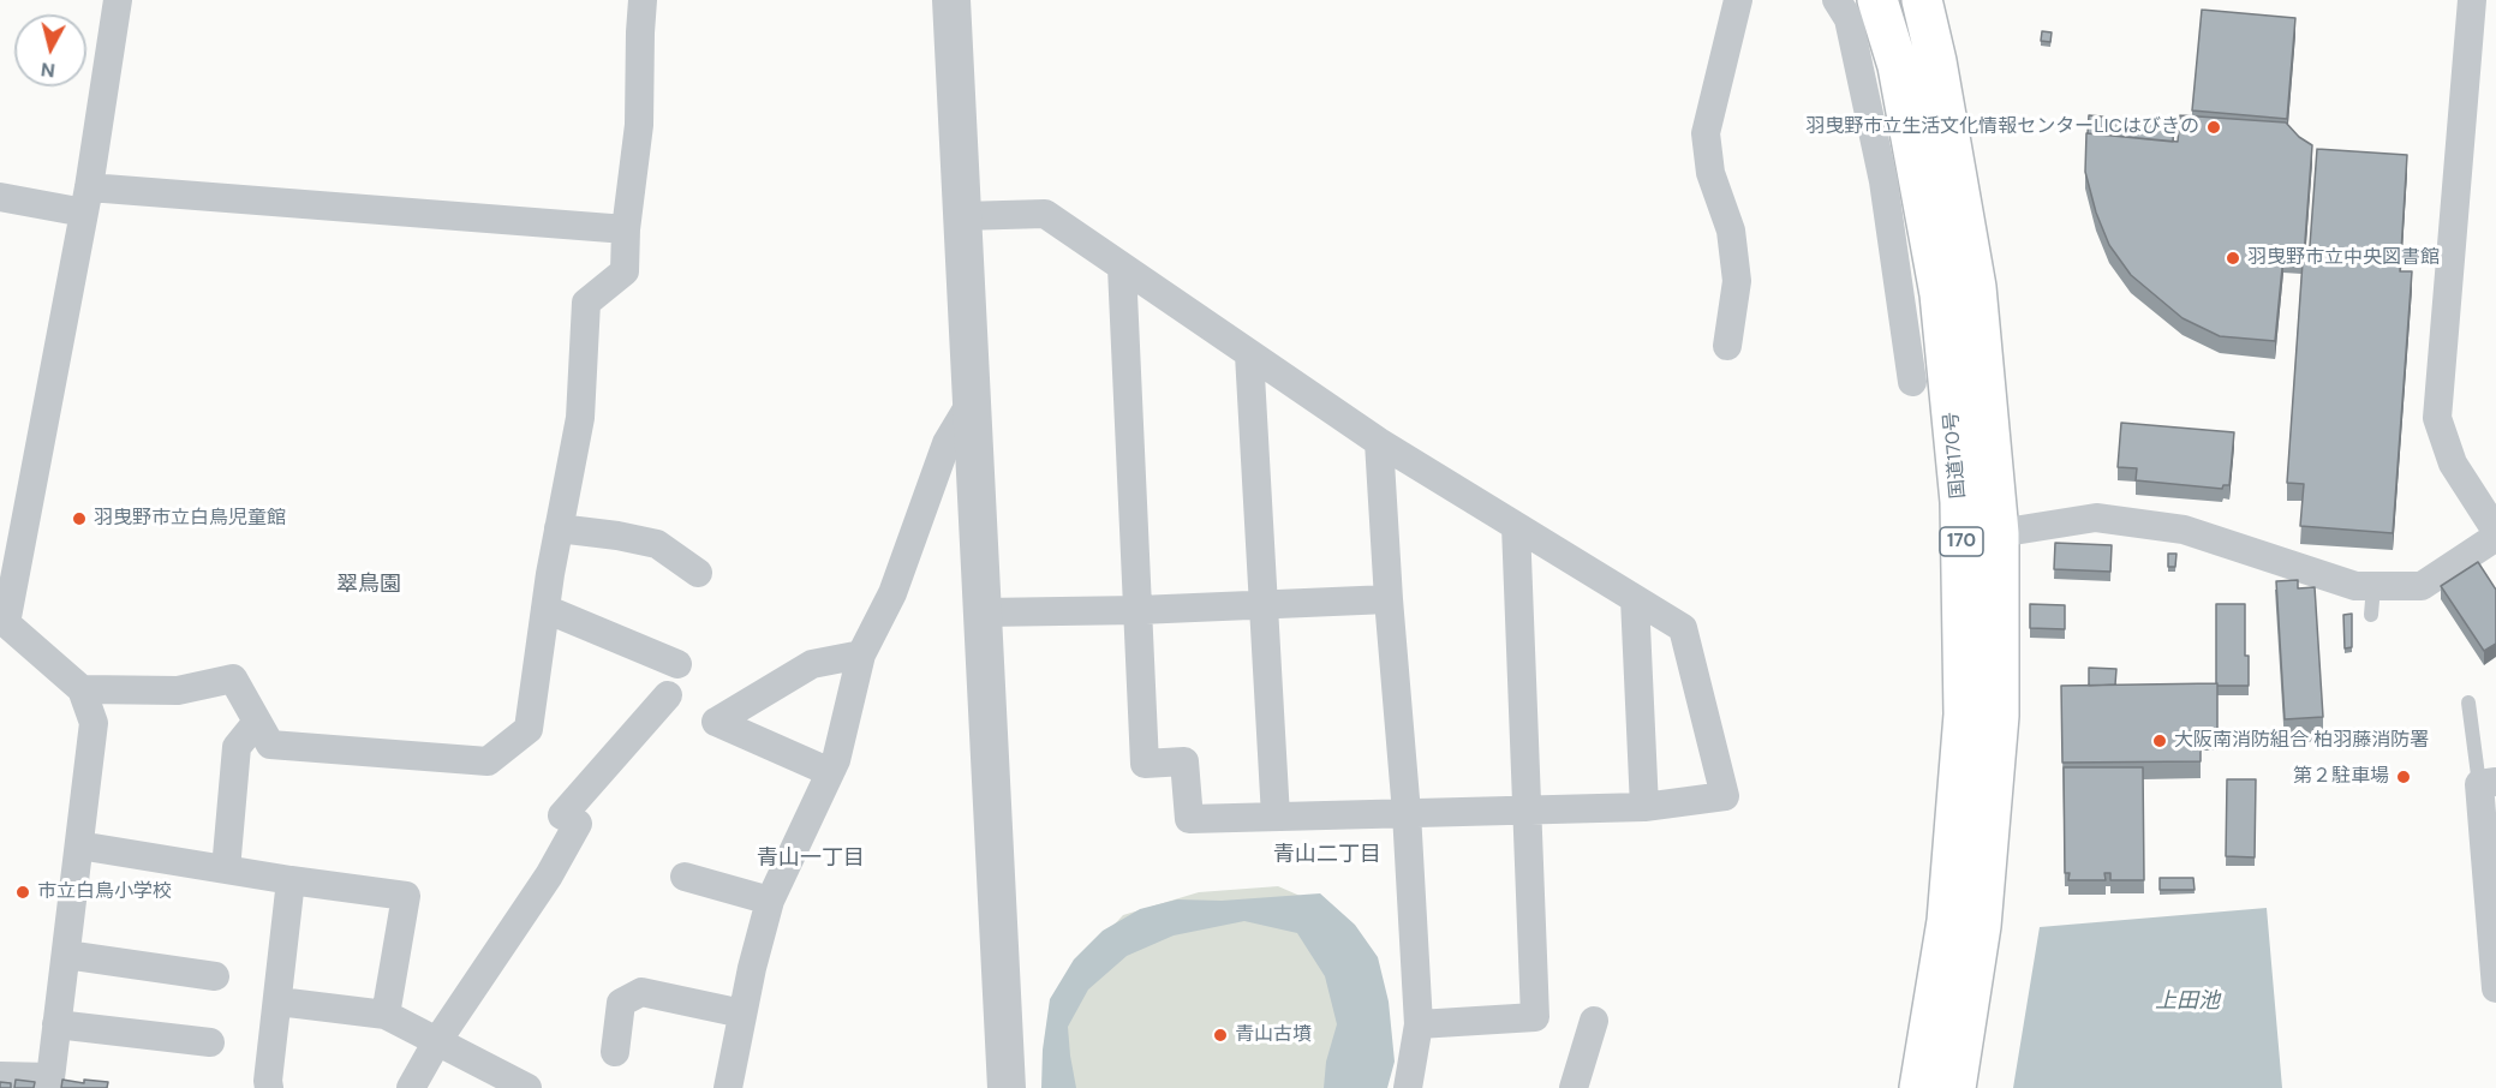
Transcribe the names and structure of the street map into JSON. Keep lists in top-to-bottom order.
{
  "streets": {
    "highway": ["国道170号", "170"]
  },
  "districts": ["翠鳥園", "青山二丁目", "青山一丁目"],
  "water": ["上田池"],
  "places": [
    "羽曳野市立生活文化情報センターLICはびきの",
    "羽曳野市立中央図書館",
    "羽曳野市立白鳥児童館",
    "大阪南消防組合 柏羽藤消防署",
    "第２駐車場",
    "市立白鳥小学校",
    "青山古墳"
  ],
  "north": "bottom"
}
